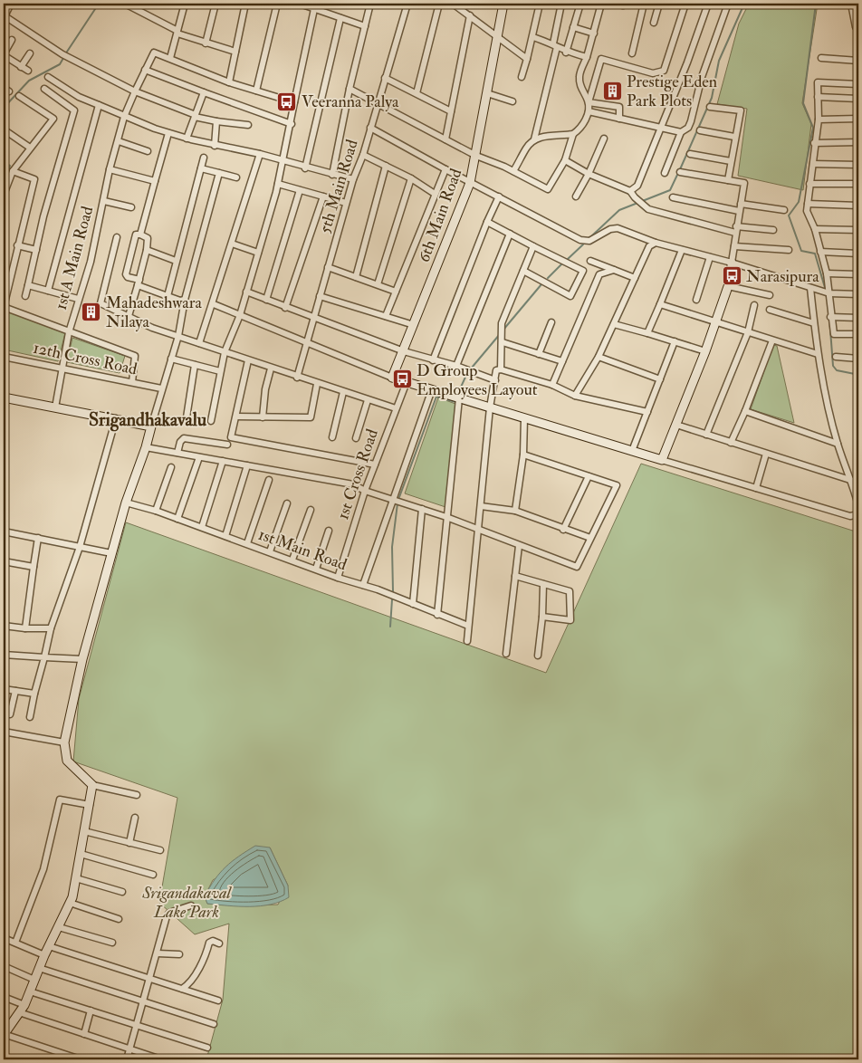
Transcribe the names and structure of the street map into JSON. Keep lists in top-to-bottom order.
{
  "streets": {
    "street": [
      "5th Main Road",
      "6th Main Road",
      "1st A Main Road",
      "12th Cross Road",
      "1st Cross Road",
      "1st Main Road"
    ]
  },
  "crossings": [
    ["1st A Main Road", "12th Cross Road"],
    ["1st Cross Road", "1st Main Road"]
  ],
  "districts": ["Srigandhakavalu"],
  "parks": ["Srigandakaval Lake Park"],
  "places": {
    "building": ["Prestige Eden Park Plots", "Mahadeshwara Nilaya"],
    "bus stop": ["Veeranna Palya", "Narasipura", "D Group Employees Layout"]
  }
}
